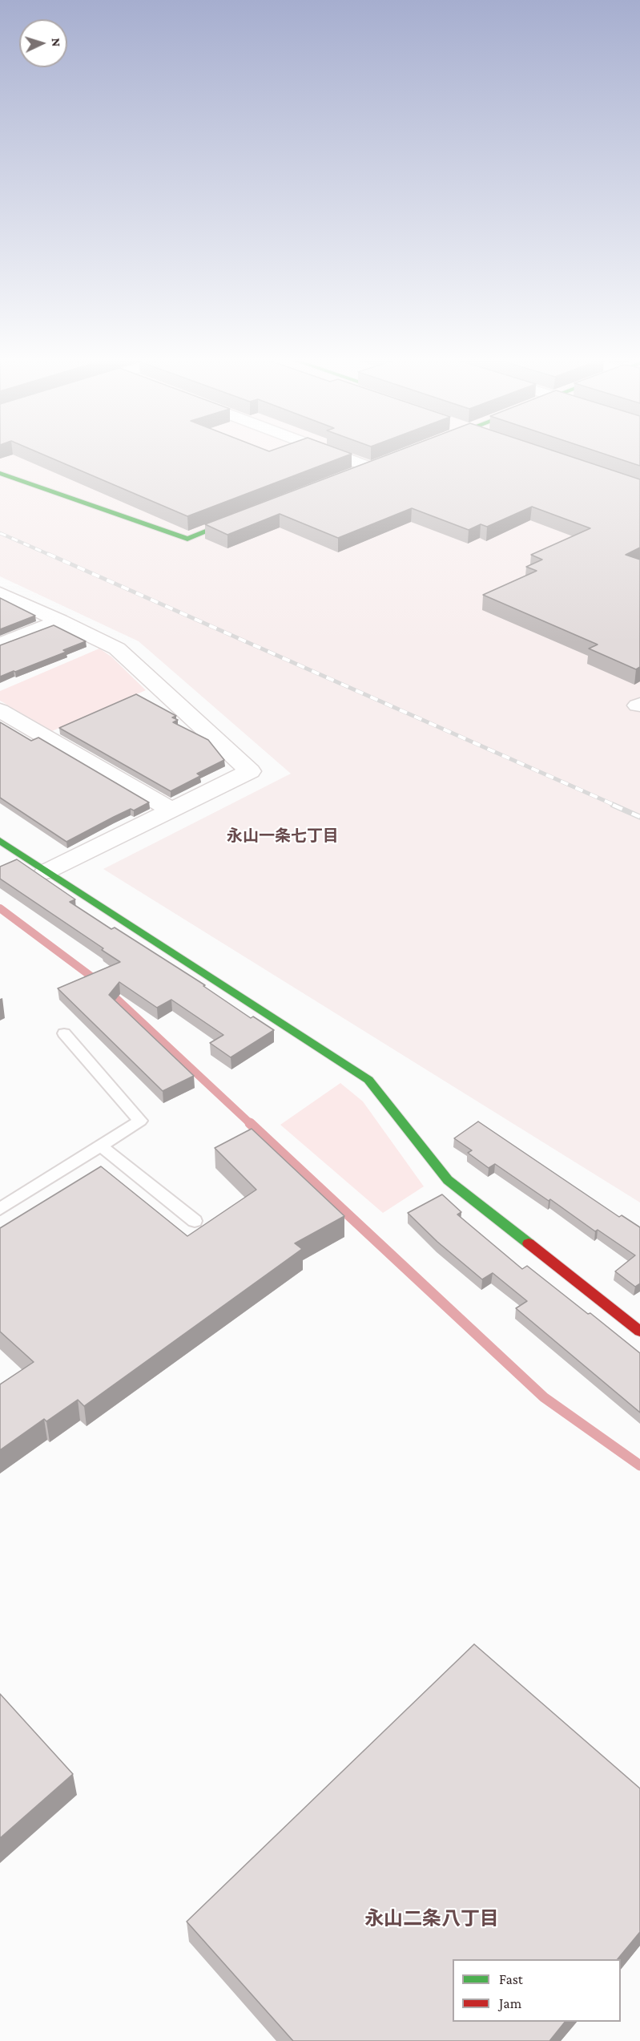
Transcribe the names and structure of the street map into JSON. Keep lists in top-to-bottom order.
{
  "districts": ["永山一条七丁目", "永山二条八丁目"],
  "legend": ["Fast", "Jam"],
  "north": "right"
}
